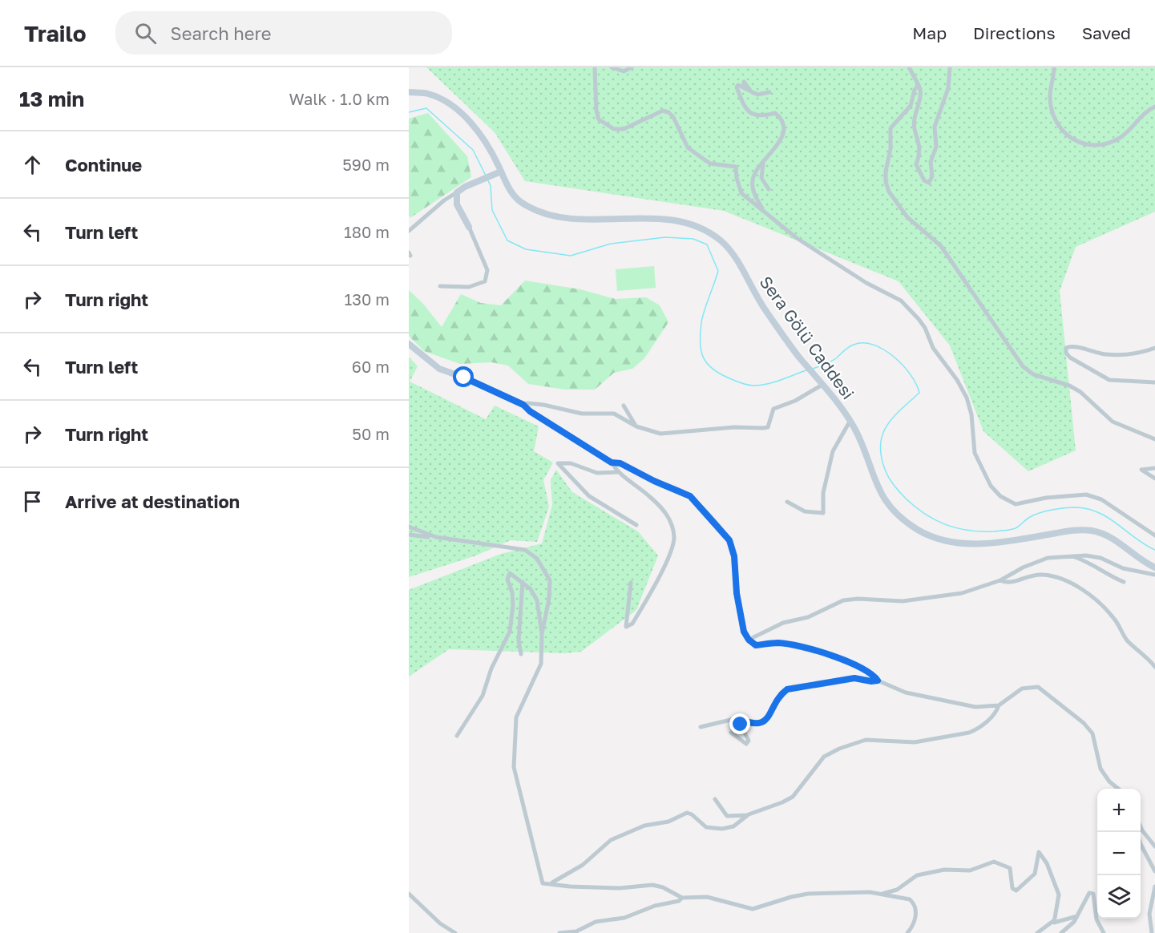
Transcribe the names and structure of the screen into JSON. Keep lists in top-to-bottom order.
{
  "streets": {
    "main road": ["Sera Gölü Caddesi"]
  },
  "page": {
    "header": "Trailo",
    "search": "Search here",
    "nav": ["Map", "Directions", "Saved"],
    "heading": ["13 min", "Walk · 1.0 km"],
    "list": [
      ["Continue", "590 m"],
      ["Turn left", "180 m"],
      ["Turn right", "130 m"],
      ["Turn left", "60 m"],
      ["Turn right", "50 m"],
      "Arrive at destination"
    ],
    "map_buttons": ["+", "−"]
  }
}
